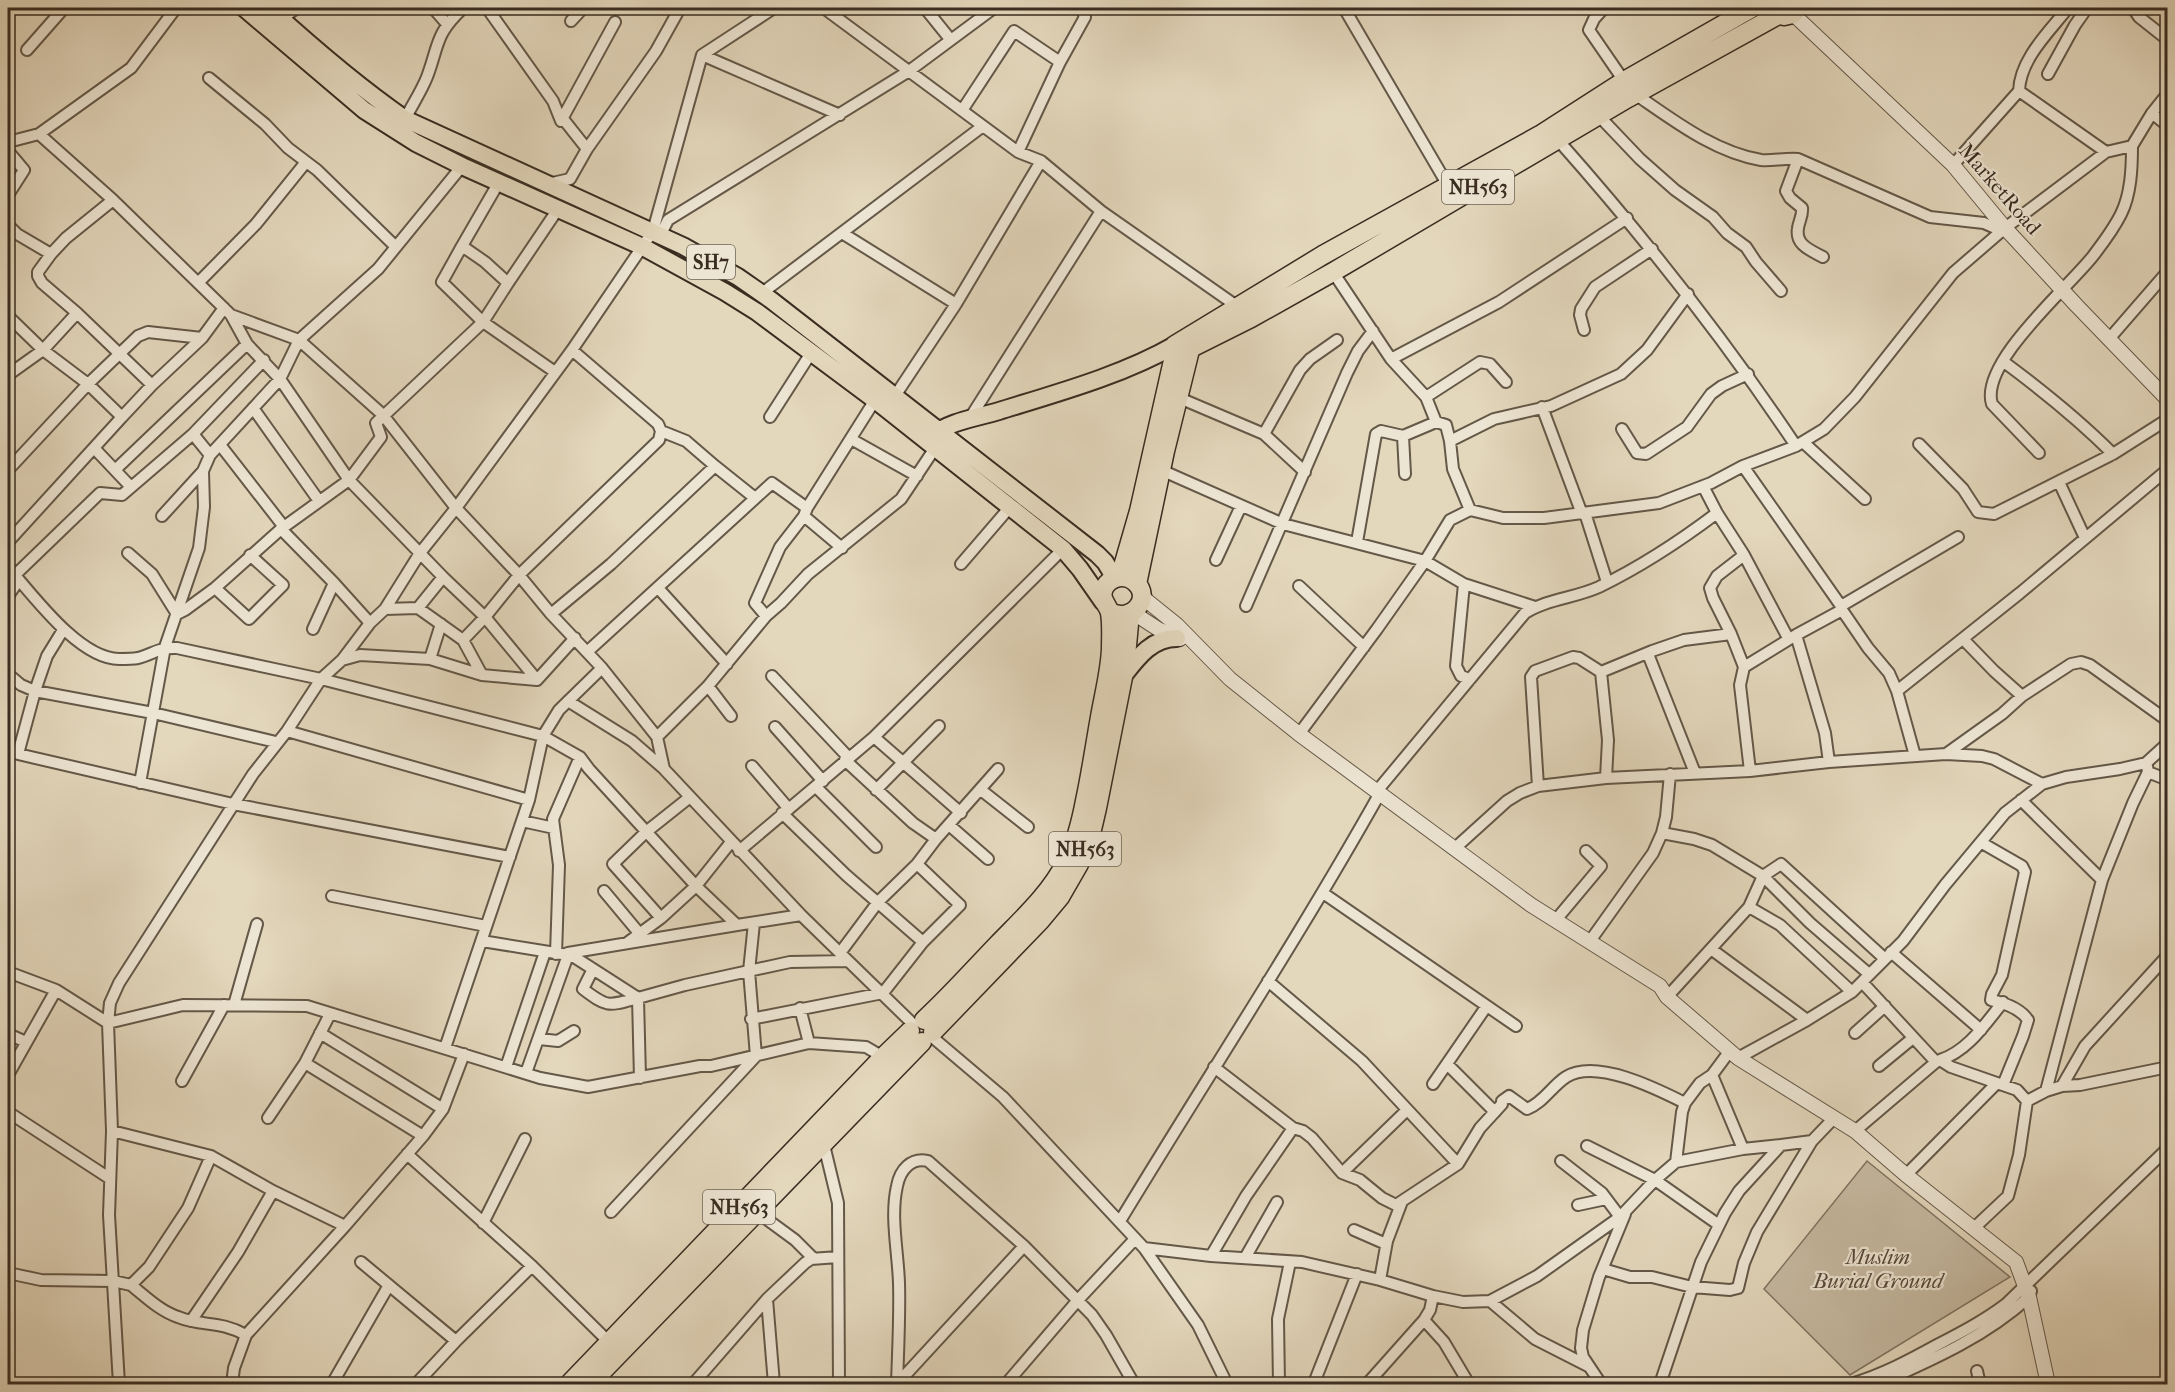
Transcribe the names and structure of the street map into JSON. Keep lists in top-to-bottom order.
{
  "streets": {
    "highway": ["NH563"],
    "main road": ["SH7"],
    "street": ["MarketRoad"]
  },
  "crossings": [
    ["NH563", "MarketRoad"],
    ["NH563", "SH7"]
  ],
  "parks": ["Muslim Burial Ground"]
}
